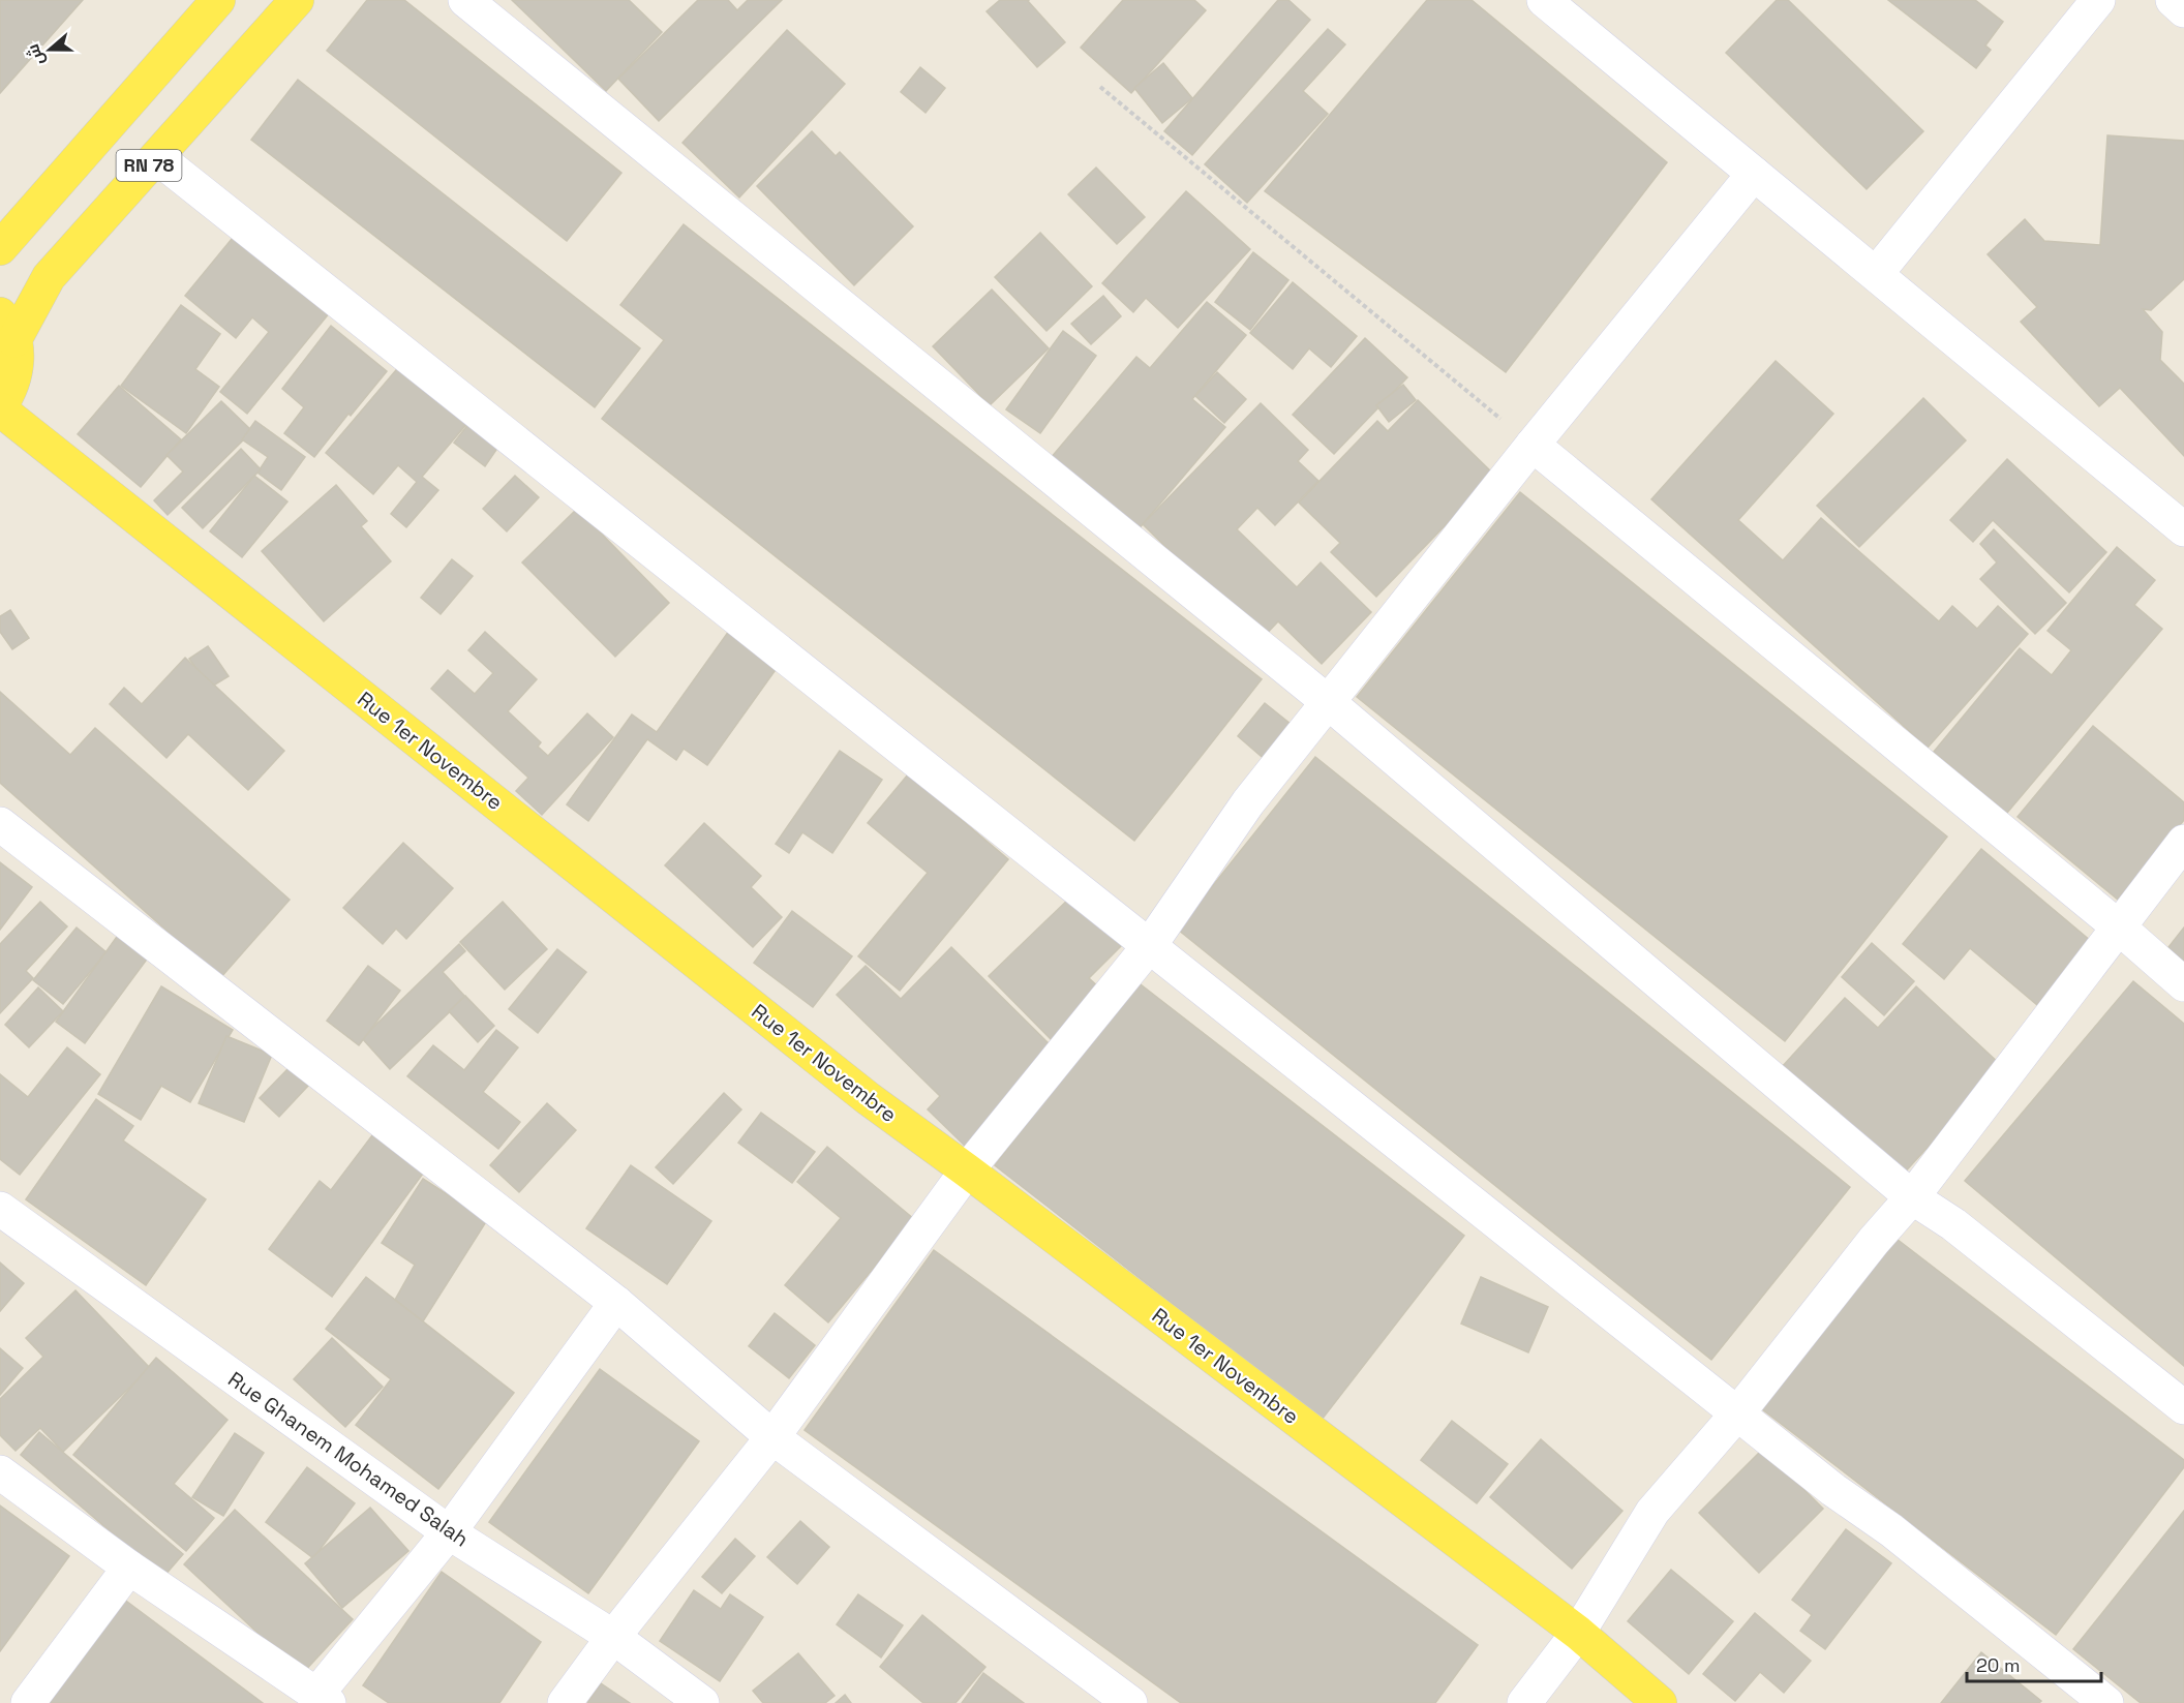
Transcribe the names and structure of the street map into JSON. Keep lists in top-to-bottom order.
{
  "streets": {
    "main road": ["RN 78", "Rue 1er Novembre"],
    "street": ["Rue Ghanem Mohamed Salah"]
  },
  "scale_bar": "20 m",
  "north": "left"
}
